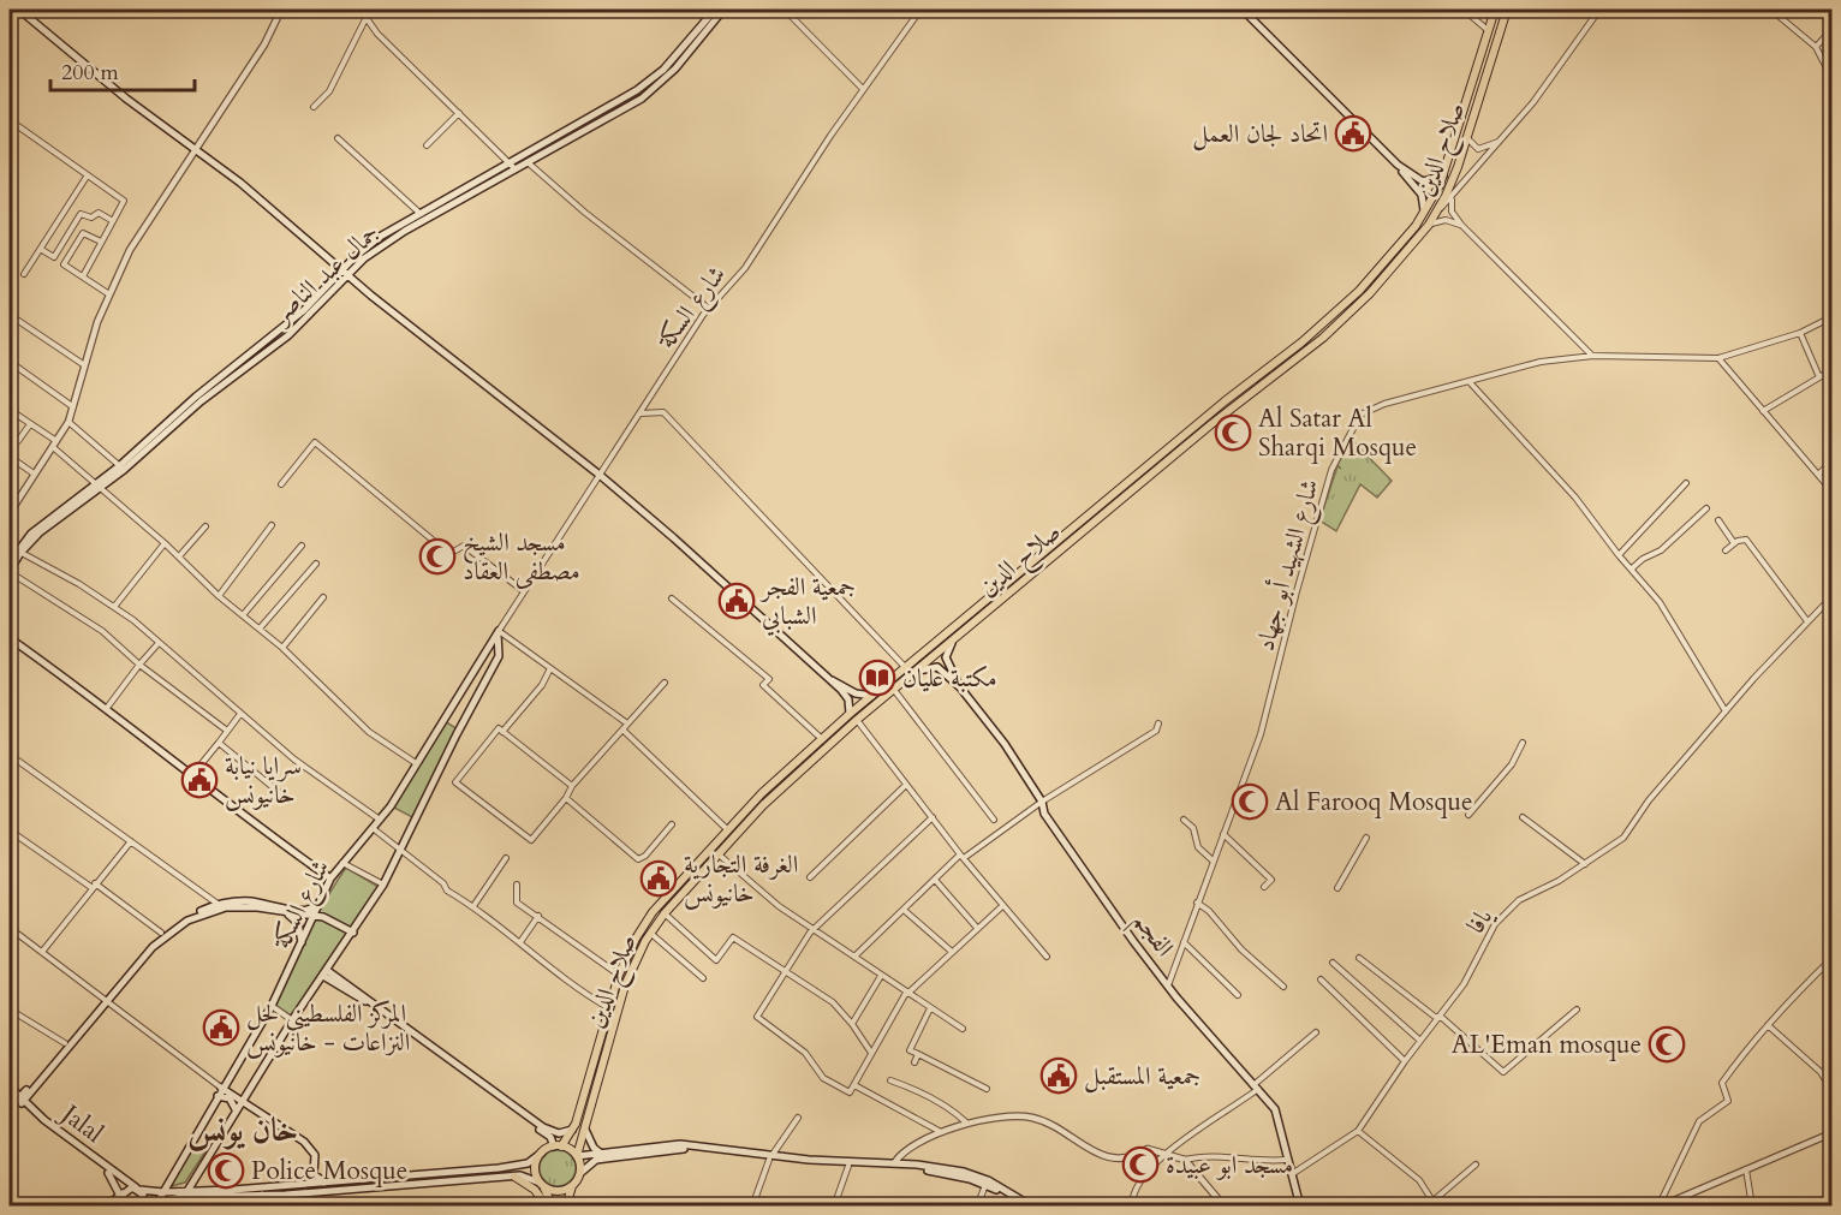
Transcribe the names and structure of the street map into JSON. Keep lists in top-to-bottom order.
{
  "streets": {
    "highway": ["صلاح الدين"],
    "main road": [
      "جمال عبد الناصر",
      "شارع السكة",
      "الفجم",
      "Jalal"
    ],
    "street": ["شارع الشهيد أبو جهاد", "يافا"]
  },
  "crossings": [
    ["شارع الشهيد أبو جهاد", "الفجم"],
    ["يافا", "الفجم"]
  ],
  "districts": ["خان يونس"],
  "places": {
    "public building": [
      "اتحاد لجان العمل",
      "جمعية الفجر الشبابي",
      "سرايا نيابة خانيونس",
      "الغرفة التجارية خانيونس",
      "المركز الفلسطيني لحل النزاعات - خانيونس",
      "جمعية المستقبل"
    ],
    "mosque": [
      "Al Satar Al Sharqi Mosque",
      "مسجد الشيخ مصطفى العقاد",
      "Al Farooq Mosque",
      "AL'Eman mosque",
      "مسجد ابو عبيدة",
      "Police Mosque"
    ],
    "library": ["مكتبة عليان"]
  },
  "scale_bar": "200 m"
}
